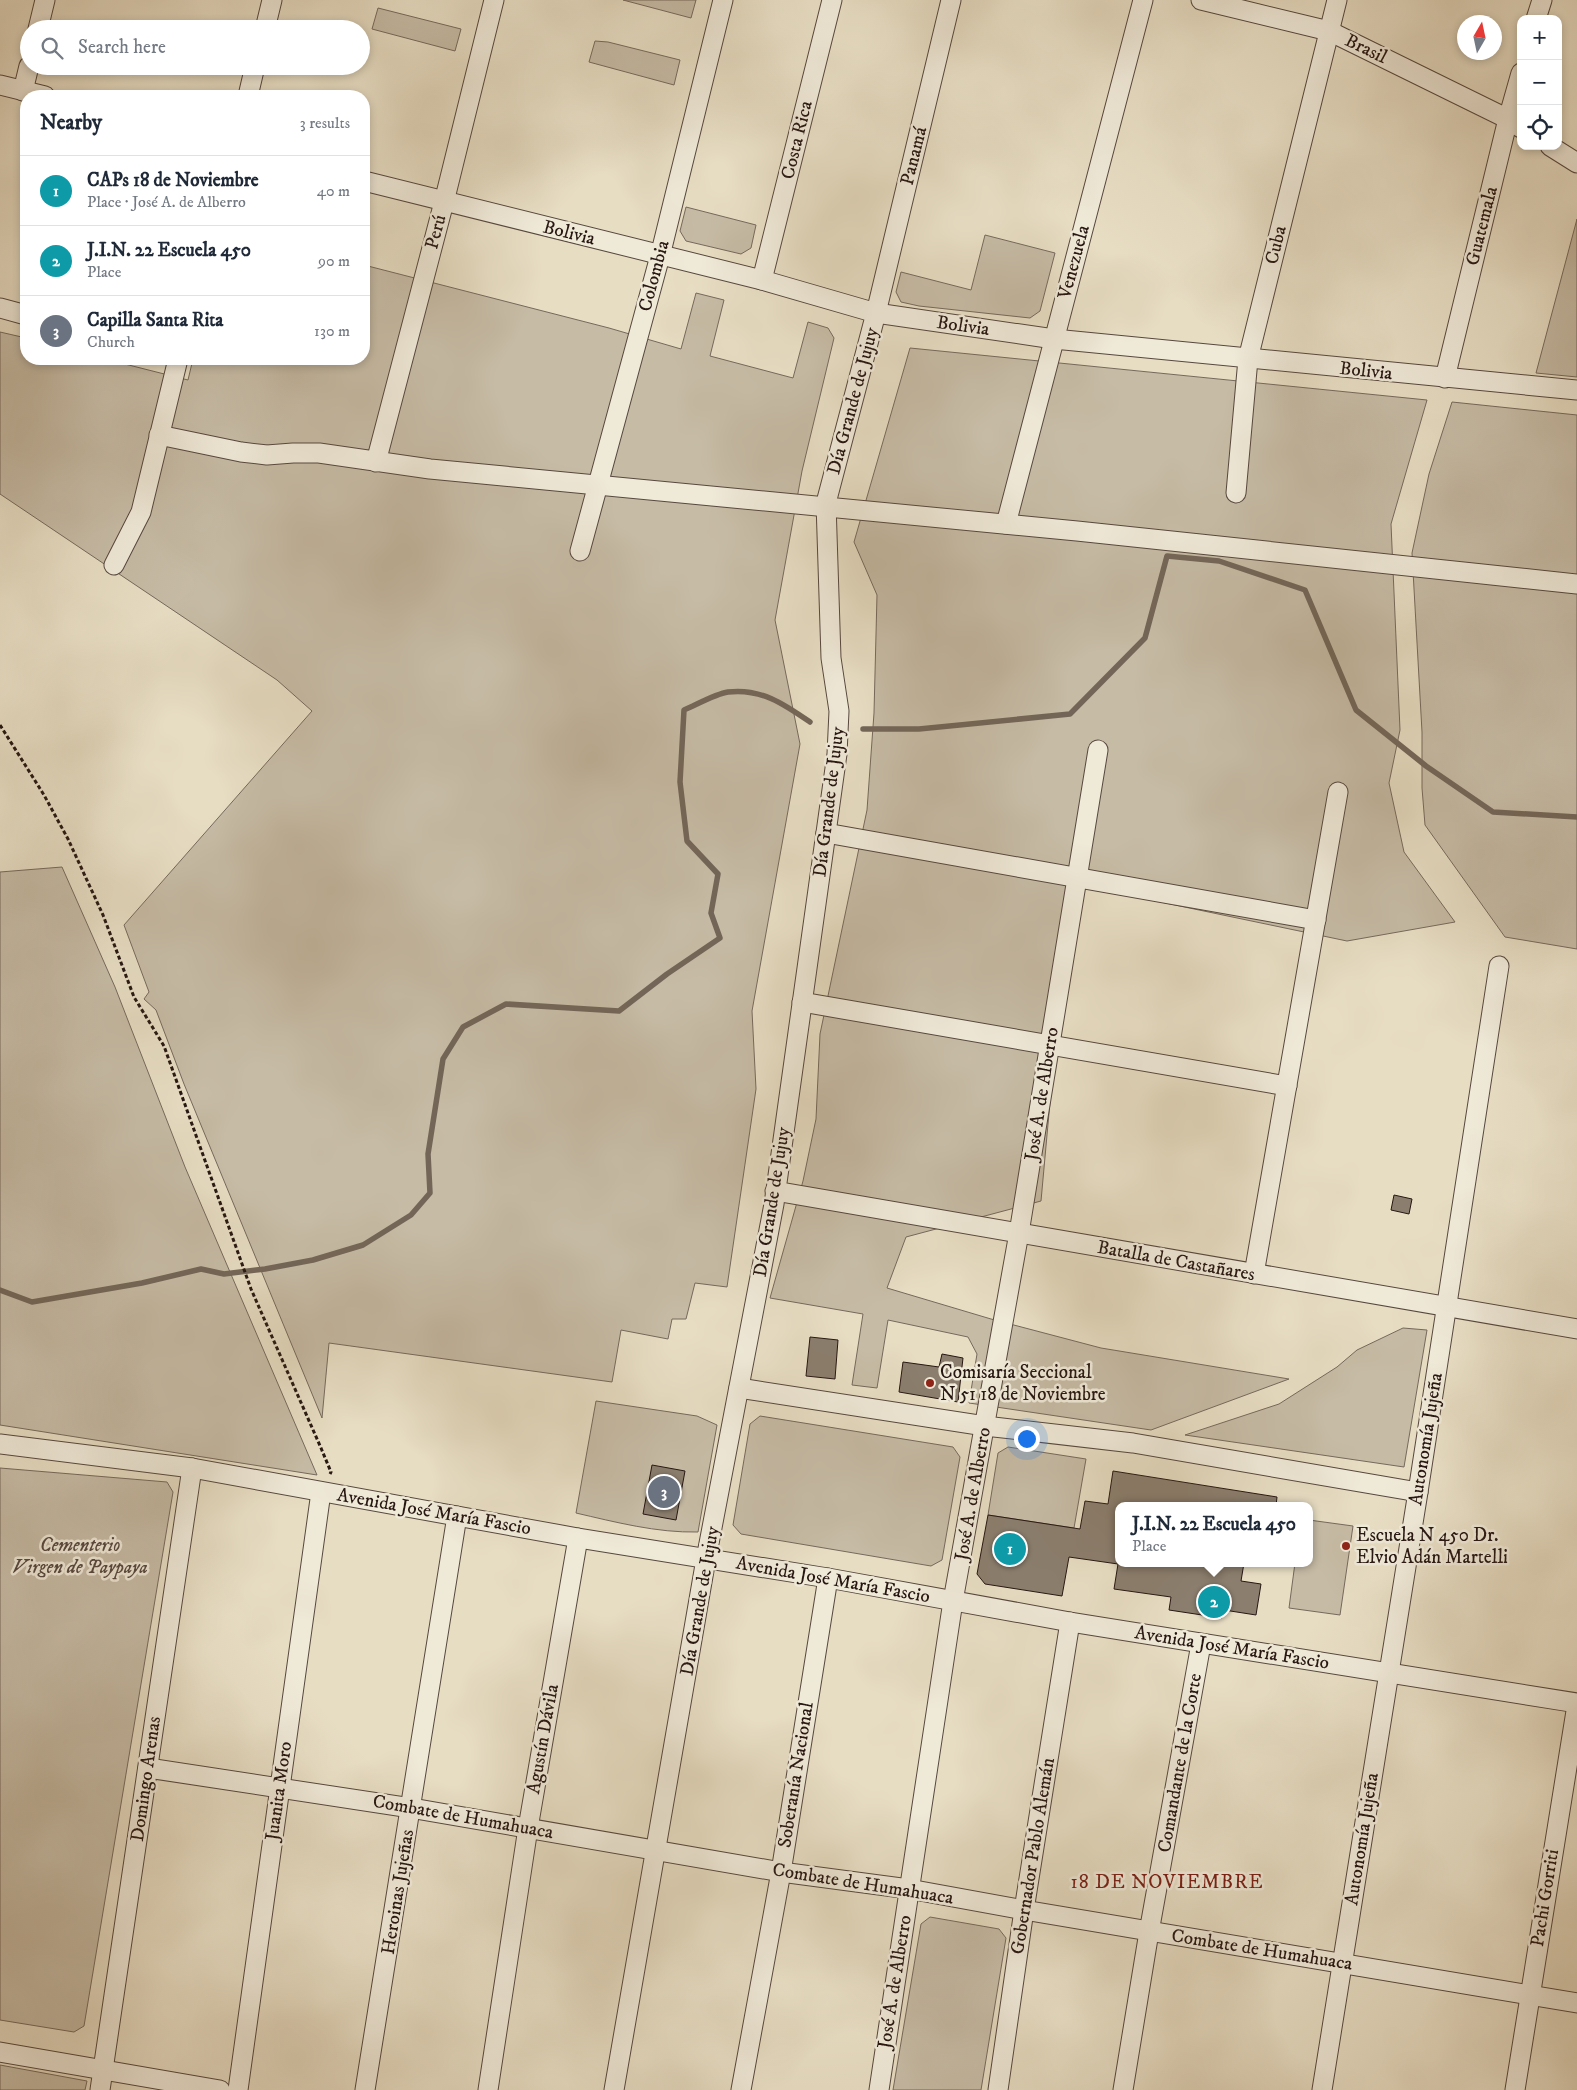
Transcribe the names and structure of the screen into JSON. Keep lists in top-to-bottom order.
{
  "streets": {
    "street": [
      "Brasil",
      "Costa Rica",
      "Panamá",
      "Guatemala",
      "Perú",
      "Bolivia",
      "Cuba",
      "Venezuela",
      "Colombia",
      "Día Grande de Jujuy",
      "José A. de Alberro",
      "Batalla de Castañares",
      "Autonomía Jujeña",
      "Avenida José María Fascio",
      "Agustín Dávila",
      "Comandante de la Corte",
      "Soberanía Nacional",
      "Domingo Arenas",
      "Juanita Moro",
      "Combate de Humahuaca",
      "Gobernador Pablo Alemán",
      "Heroinas Jujeñas",
      "Pachi Gorriti"
    ]
  },
  "crossings": [
    ["Brasil", "Guatemala"],
    ["Brasil", "Cuba"],
    ["Costa Rica", "Bolivia"],
    ["Panamá", "Bolivia"],
    ["Panamá", "Día Grande de Jujuy"],
    ["Guatemala", "Bolivia"],
    ["Perú", "Bolivia"],
    ["Bolivia", "Cuba"],
    ["Bolivia", "Venezuela"],
    ["Bolivia", "Colombia"],
    ["Bolivia", "Día Grande de Jujuy"],
    ["Día Grande de Jujuy", "Batalla de Castañares"],
    ["Día Grande de Jujuy", "Avenida José María Fascio"],
    ["Día Grande de Jujuy", "Combate de Humahuaca"],
    ["José A. de Alberro", "Batalla de Castañares"],
    ["José A. de Alberro", "Avenida José María Fascio"],
    ["José A. de Alberro", "Combate de Humahuaca"],
    ["Batalla de Castañares", "Autonomía Jujeña"],
    ["Autonomía Jujeña", "Avenida José María Fascio"],
    ["Autonomía Jujeña", "Combate de Humahuaca"],
    ["Avenida José María Fascio", "Agustín Dávila"],
    ["Avenida José María Fascio", "Comandante de la Corte"],
    ["Avenida José María Fascio", "Soberanía Nacional"],
    ["Avenida José María Fascio", "Domingo Arenas"],
    ["Avenida José María Fascio", "Juanita Moro"],
    ["Avenida José María Fascio", "Gobernador Pablo Alemán"],
    ["Avenida José María Fascio", "Heroinas Jujeñas"],
    ["Avenida José María Fascio", "Pachi Gorriti"],
    ["Agustín Dávila", "Combate de Humahuaca"],
    ["Comandante de la Corte", "Combate de Humahuaca"],
    ["Soberanía Nacional", "Combate de Humahuaca"],
    ["Domingo Arenas", "Combate de Humahuaca"],
    ["Juanita Moro", "Combate de Humahuaca"],
    ["Combate de Humahuaca", "Gobernador Pablo Alemán"],
    ["Combate de Humahuaca", "Heroinas Jujeñas"],
    ["Combate de Humahuaca", "Pachi Gorriti"]
  ],
  "districts": ["18 DE NOVIEMBRE"],
  "parks": ["Cementerio Virgen de Paypaya"],
  "places": ["Comisaría Seccional N 51 18 de Noviembre", "Escuela N 450 Dr. Elvio Adán Martelli"],
  "north": "top",
  "page": {
    "map_buttons": ["+", "−"],
    "search": "Search here",
    "heading": ["Nearby", "3 results"],
    "list": [
      {
        "mark": "1",
        "name": "CAPs 18 de Noviembre",
        "note": "Place · José A. de Alberro",
        "value": "40 m"
      },
      {
        "mark": "2",
        "name": "J.I.N. 22 Escuela 450",
        "note": "Place",
        "value": "90 m"
      },
      {
        "mark": "3",
        "name": "Capilla Santa Rita",
        "note": "Church",
        "value": "130 m"
      }
    ],
    "pins": ["3", "1", "2"],
    "popup": ["J.I.N. 22 Escuela 450", "Place"]
  }
}
